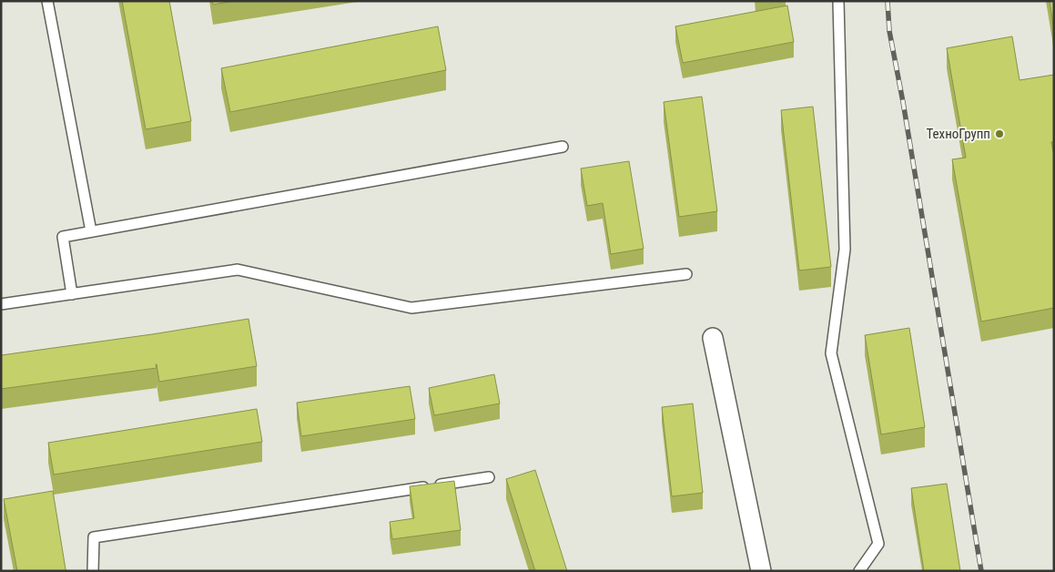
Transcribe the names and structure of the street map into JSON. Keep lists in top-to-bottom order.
{
  "places": ["ТехноГрупп"]
}
